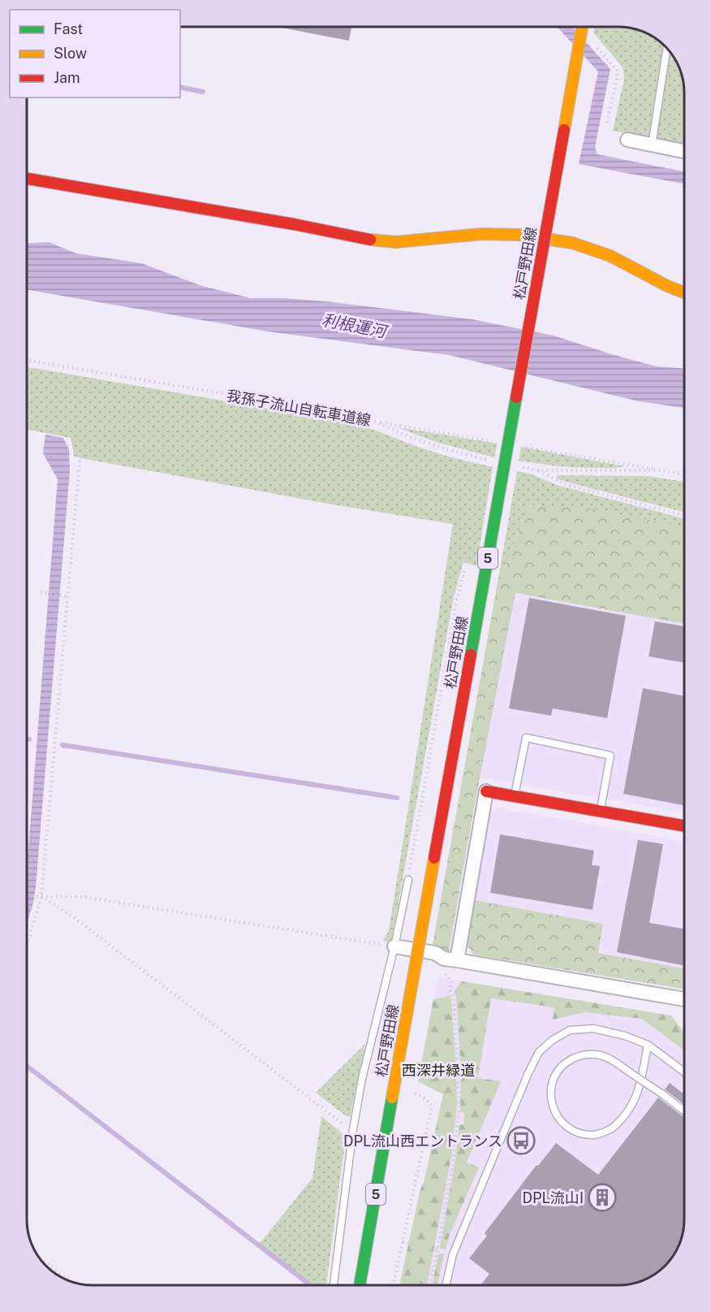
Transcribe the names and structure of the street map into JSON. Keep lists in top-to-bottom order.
{
  "streets": {
    "main road": ["松戸野田線", "5"],
    "path": ["我孫子流山自転車道線"]
  },
  "water": ["利根運河"],
  "parks": ["西深井緑道"],
  "places": {
    "bus stop": ["DPL流山西エントランス"],
    "building": ["DPL流山I"]
  },
  "legend": ["Fast", "Slow", "Jam"]
}
